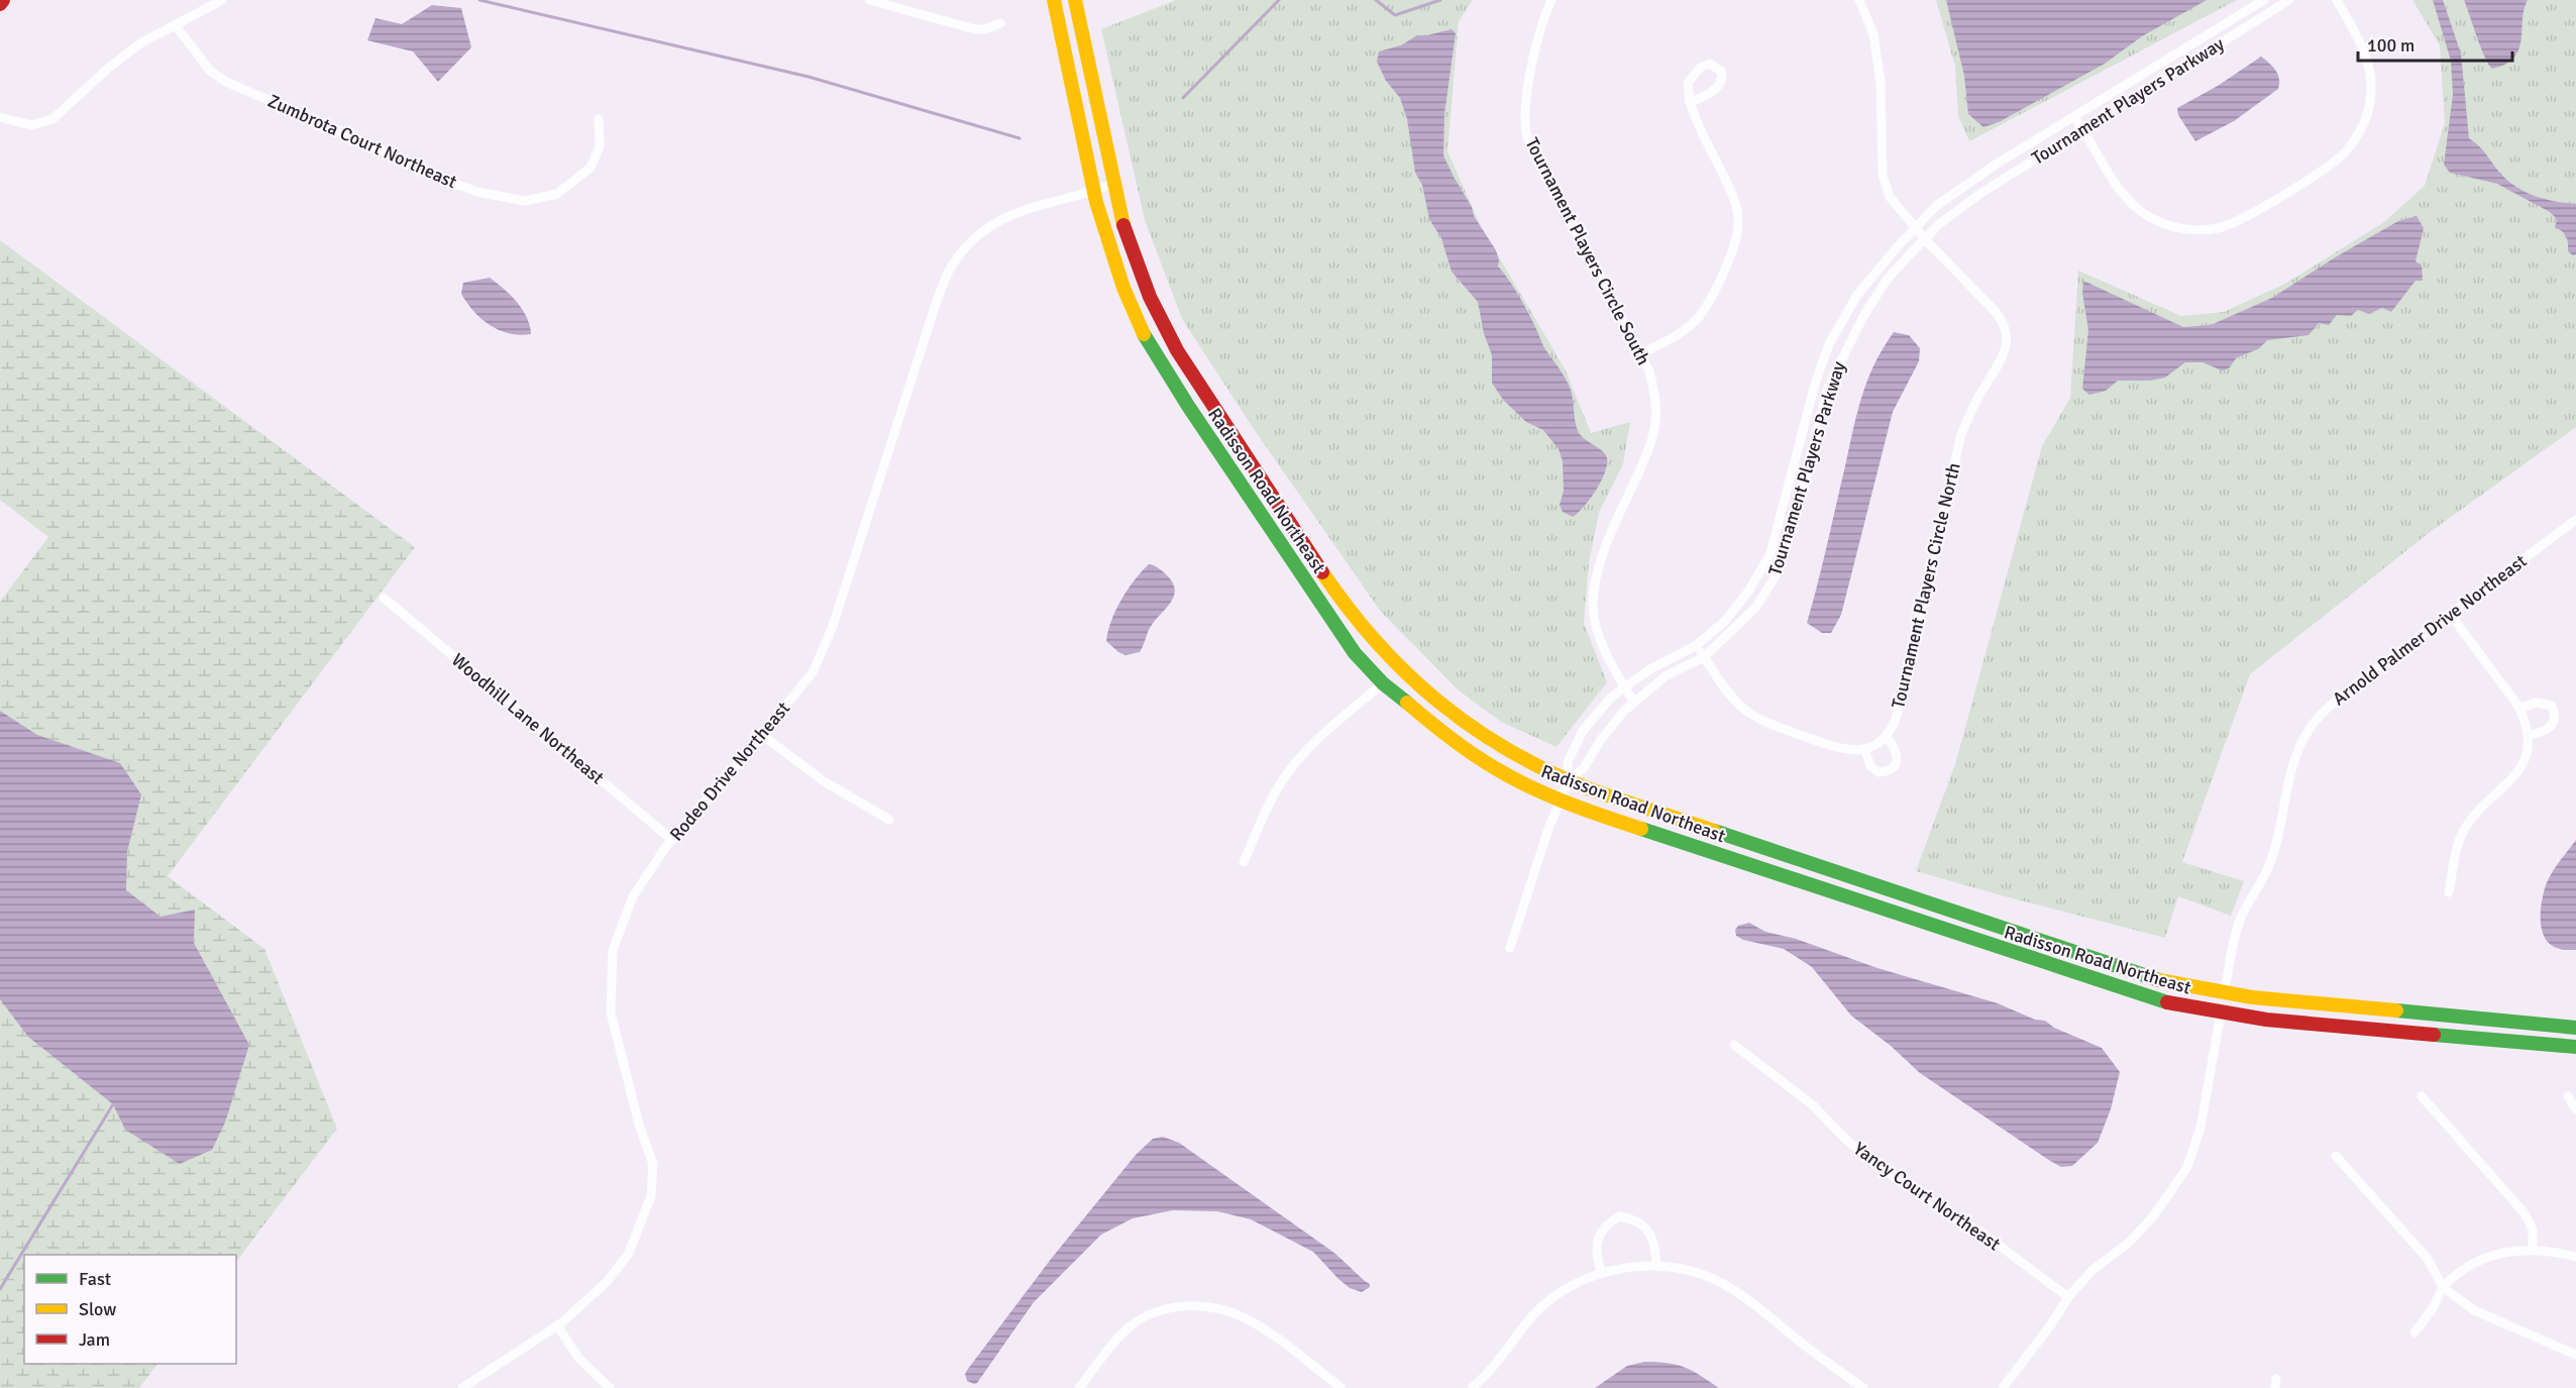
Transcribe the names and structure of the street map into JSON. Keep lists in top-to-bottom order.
{
  "streets": {
    "main road": ["Radisson Road Northeast"],
    "street": [
      "Tournament Players Parkway",
      "Zumbrota Court Northeast",
      "Tournament Players Circle South",
      "Tournament Players Circle North",
      "Arnold Palmer Drive Northeast",
      "Woodhill Lane Northeast",
      "Rodeo Drive Northeast",
      "Yancy Court Northeast"
    ]
  },
  "crossings": [
    ["Tournament Players Parkway", "Tournament Players Circle South"],
    ["Tournament Players Parkway", "Radisson Road Northeast"],
    ["Tournament Players Parkway", "Tournament Players Circle North"],
    ["Radisson Road Northeast", "Arnold Palmer Drive Northeast"],
    ["Radisson Road Northeast", "Rodeo Drive Northeast"],
    ["Woodhill Lane Northeast", "Rodeo Drive Northeast"]
  ],
  "legend": ["Fast", "Slow", "Jam"],
  "scale_bar": "100 m"
}
